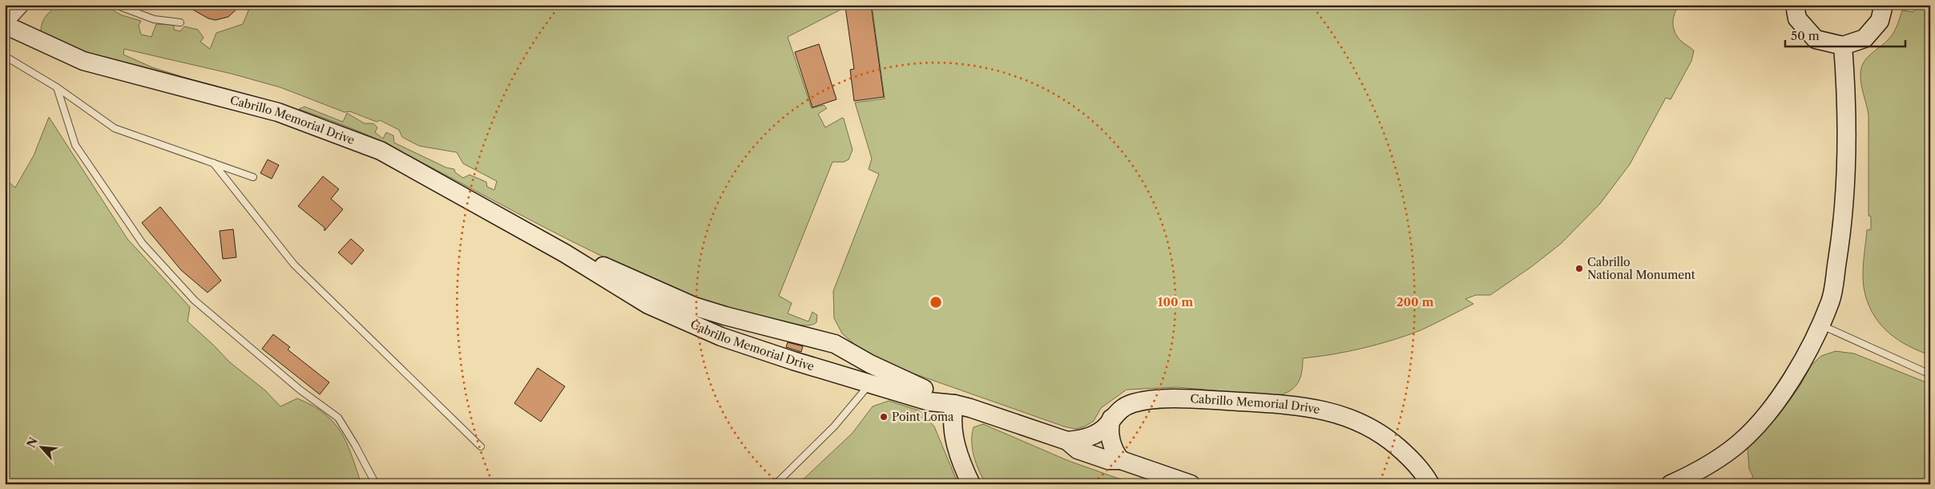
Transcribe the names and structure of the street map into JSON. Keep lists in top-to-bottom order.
{
  "streets": {
    "main road": ["Cabrillo Memorial Drive"]
  },
  "places": ["Cabrillo National Monument", "Point Loma"],
  "scale_bar": "50 m",
  "north": "top left",
  "rings": ["100 m", "200 m"]
}
